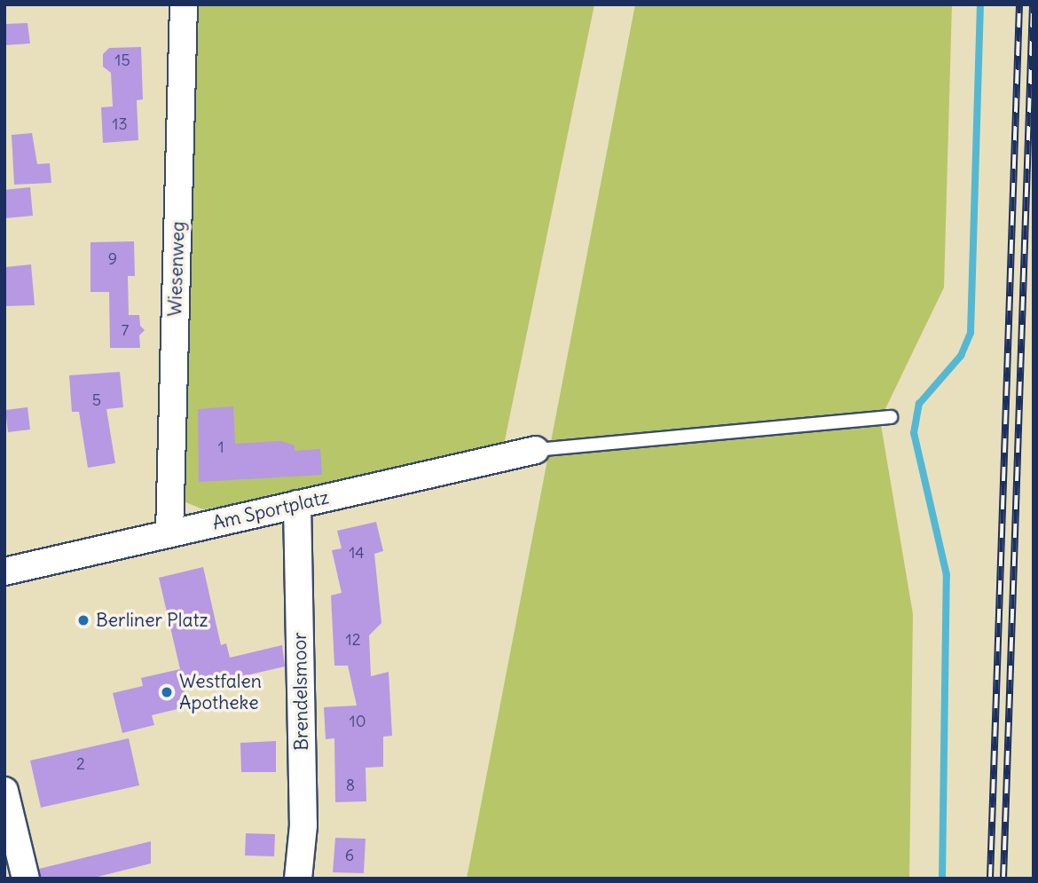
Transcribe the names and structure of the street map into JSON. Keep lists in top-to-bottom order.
{
  "streets": {
    "street": ["Wiesenweg", "Am Sportplatz", "Brendelsmoor"]
  },
  "crossings": [
    ["Wiesenweg", "Am Sportplatz"],
    ["Am Sportplatz", "Brendelsmoor"]
  ],
  "places": ["Berliner Platz", "Westfalen Apotheke"],
  "house_numbers": [
    "15",
    "13",
    "9",
    "7",
    "5",
    "1",
    "14",
    "12",
    "10",
    "2",
    "8",
    "6"
  ]
}
